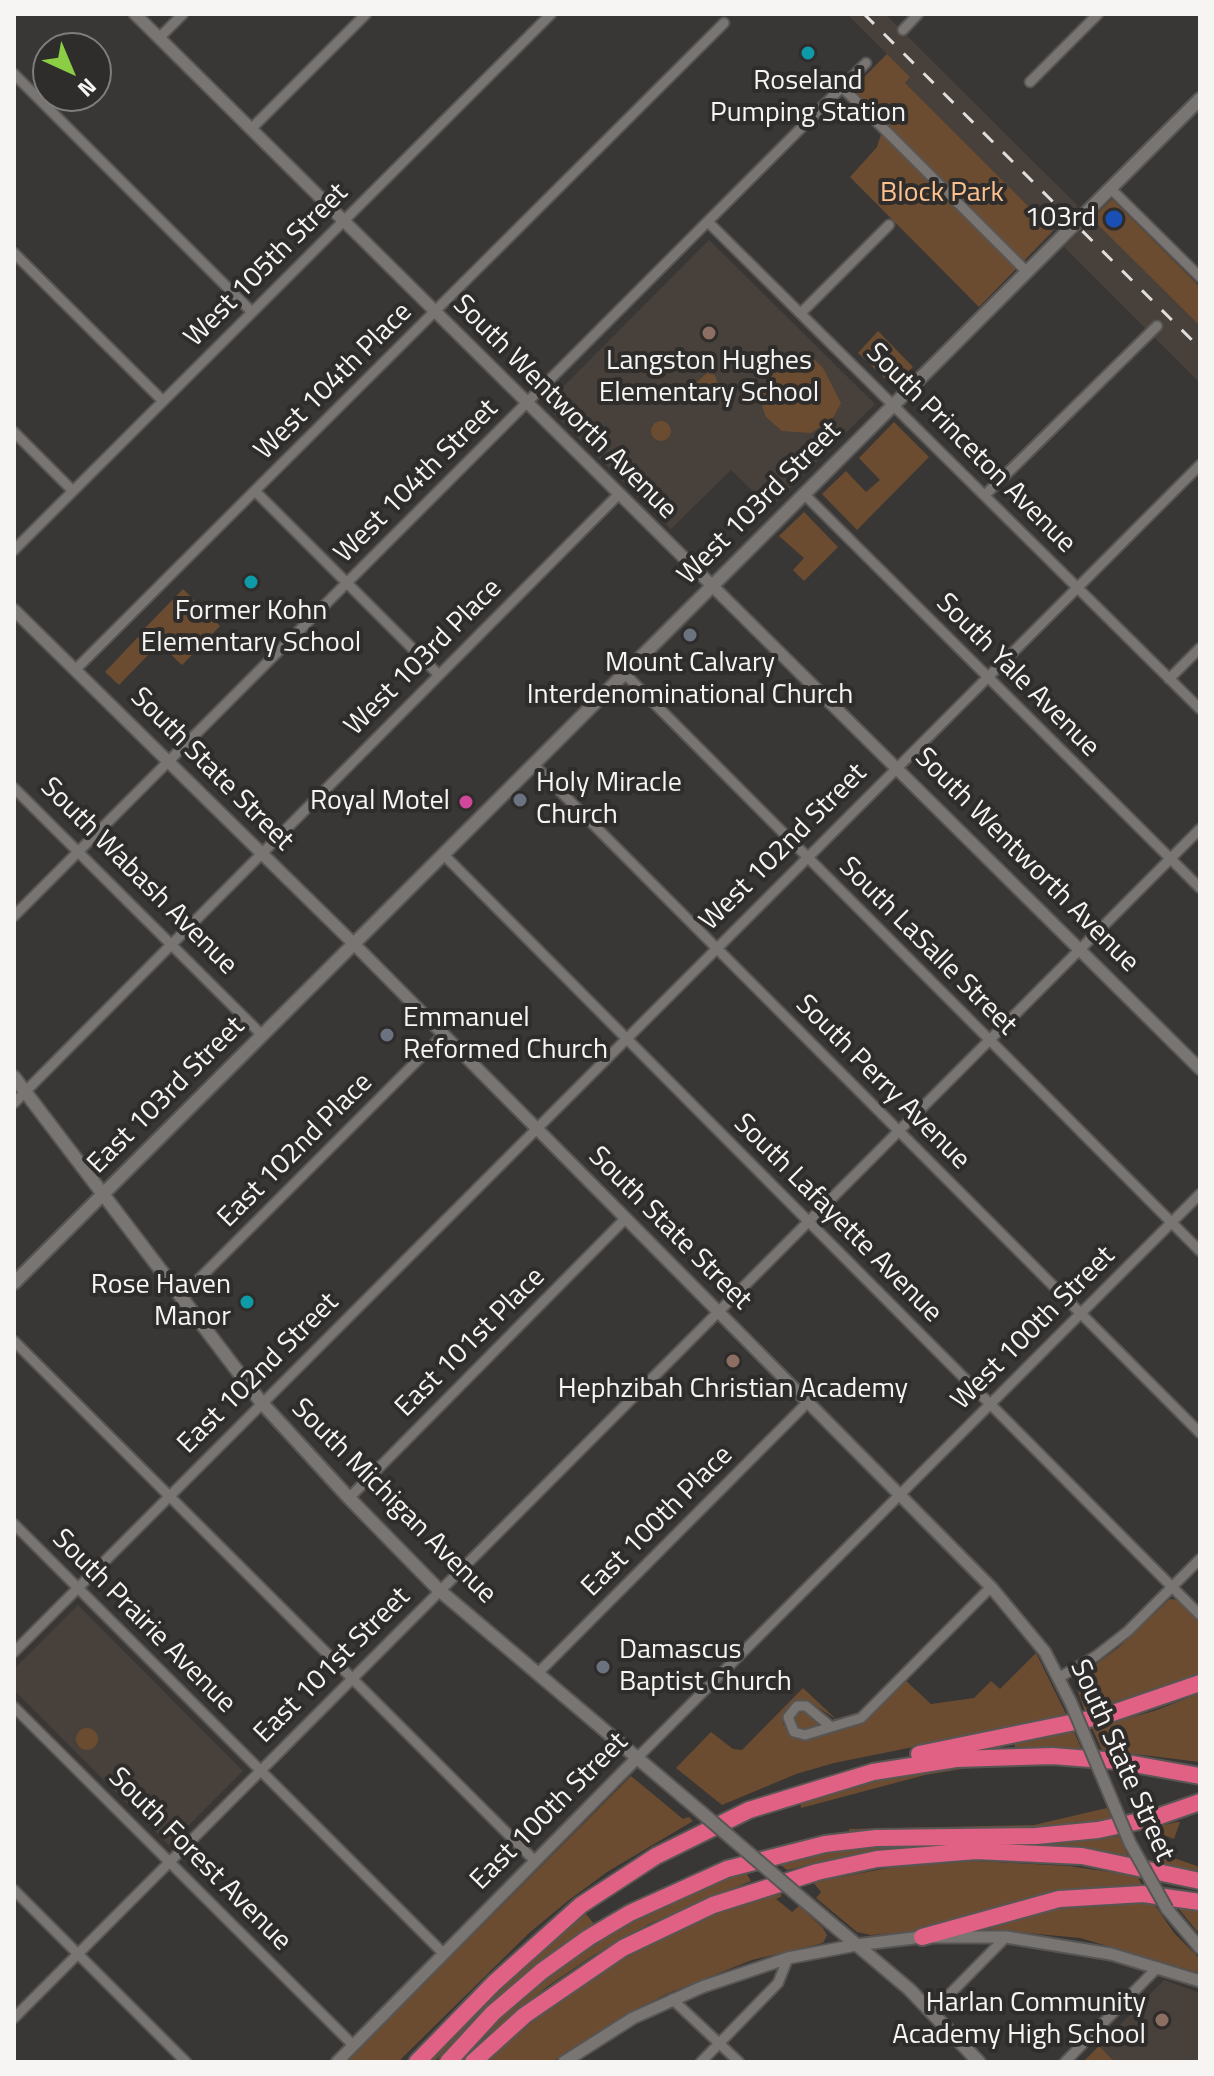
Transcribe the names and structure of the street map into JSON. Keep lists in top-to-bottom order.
{
  "streets": {
    "main road": ["West 103rd Street", "East 103rd Street", "South Michigan Avenue"],
    "street": [
      "West 105th Street",
      "West 104th Place",
      "South Wentworth Avenue",
      "South Princeton Avenue",
      "West 104th Street",
      "West 103rd Place",
      "South Yale Avenue",
      "South State Street",
      "West 102nd Street",
      "South Wabash Avenue",
      "South LaSalle Street",
      "South Perry Avenue",
      "East 102nd Place",
      "South Lafayette Avenue",
      "West 100th Street",
      "East 101st Place",
      "East 102nd Street",
      "East 100th Place",
      "South Prairie Avenue",
      "East 101st Street",
      "East 100th Street",
      "South Forest Avenue"
    ]
  },
  "crossings": [
    ["West 105th Street", "South Wentworth Avenue"],
    ["West 104th Place", "South Wentworth Avenue"],
    ["West 104th Place", "South State Street"],
    ["South Wentworth Avenue", "West 104th Street"],
    ["South Wentworth Avenue", "West 103rd Street"],
    ["South Wentworth Avenue", "West 103rd Place"],
    ["South Wentworth Avenue", "West 102nd Street"],
    ["South Wentworth Avenue", "East 101st Street"],
    ["South Princeton Avenue", "West 104th Street"],
    ["South Princeton Avenue", "West 103rd Street"],
    ["South Princeton Avenue", "West 102nd Street"],
    ["West 104th Street", "South State Street"],
    ["West 104th Street", "South Wabash Avenue"],
    ["West 103rd Street", "South Yale Avenue"],
    ["West 103rd Street", "South State Street"],
    ["West 103rd Street", "South LaSalle Street"],
    ["West 103rd Street", "South Perry Avenue"],
    ["West 103rd Street", "East 103rd Street"],
    ["West 103rd Street", "South Lafayette Avenue"],
    ["West 103rd Place", "South State Street"],
    ["West 103rd Place", "South Wabash Avenue"],
    ["West 103rd Place", "South Michigan Avenue"],
    ["South Yale Avenue", "West 102nd Street"],
    ["South Yale Avenue", "East 101st Street"],
    ["South State Street", "West 102nd Street"],
    ["South State Street", "East 103rd Street"],
    ["South State Street", "East 102nd Place"],
    ["South State Street", "West 100th Street"],
    ["South State Street", "East 101st Place"],
    ["South State Street", "East 102nd Street"],
    ["South State Street", "East 100th Place"],
    ["South State Street", "East 101st Street"],
    ["South State Street", "East 100th Street"],
    ["West 102nd Street", "South LaSalle Street"],
    ["West 102nd Street", "South Perry Avenue"],
    ["West 102nd Street", "South Lafayette Avenue"],
    ["West 102nd Street", "East 102nd Street"],
    ["South Wabash Avenue", "East 103rd Street"],
    ["South LaSalle Street", "West 100th Street"],
    ["South LaSalle Street", "East 101st Street"],
    ["South Perry Avenue", "West 100th Street"],
    ["South Perry Avenue", "East 101st Street"],
    ["East 103rd Street", "South Michigan Avenue"],
    ["East 102nd Place", "South Michigan Avenue"],
    ["South Lafayette Avenue", "West 100th Street"],
    ["South Lafayette Avenue", "East 101st Street"],
    ["West 100th Street", "East 100th Street"],
    ["East 101st Place", "South Michigan Avenue"],
    ["East 102nd Street", "South Michigan Avenue"],
    ["East 102nd Street", "South Prairie Avenue"],
    ["South Michigan Avenue", "East 100th Place"],
    ["South Michigan Avenue", "East 101st Street"],
    ["South Michigan Avenue", "East 100th Street"],
    ["South Prairie Avenue", "East 101st Street"],
    ["South Prairie Avenue", "East 100th Street"],
    ["East 101st Street", "South Forest Avenue"],
    ["East 100th Street", "South Forest Avenue"]
  ],
  "parks": ["Block Park"],
  "places": [
    "Roseland Pumping Station",
    "103rd",
    "Langston Hughes Elementary School",
    "Former Kohn Elementary School",
    "Mount Calvary Interdenominational Church",
    "Holy Miracle Church",
    "Royal Motel",
    "Emmanuel Reformed Church",
    "Rose Haven Manor",
    "Hephzibah Christian Academy",
    "Damascus Baptist Church",
    "Harlan Community Academy High School"
  ],
  "north": "bottom right"
}
